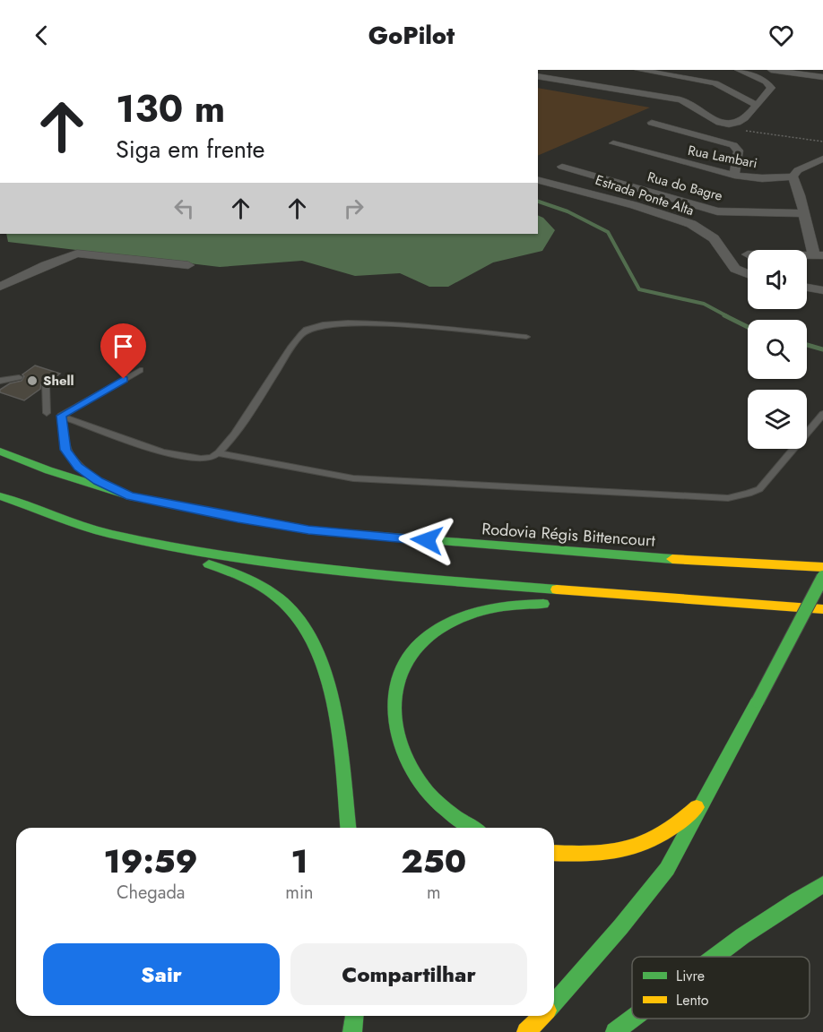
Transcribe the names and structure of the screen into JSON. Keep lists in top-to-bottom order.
{
  "streets": {
    "main road": ["Rodovia Régis Bittencourt"],
    "street": ["Rua Lambari", "Rua do Bagre", "Estrada Ponte Alta"]
  },
  "places": ["Shell"],
  "legend": ["Livre", "Lento"],
  "page": {
    "header": "GoPilot",
    "turn": ["130 m", "Siga em frente"],
    "eta": [
      "19:59",
      "Chegada",
      "1",
      "min",
      "250",
      "m"
    ],
    "buttons": ["Sair", "Compartilhar"]
  }
}
